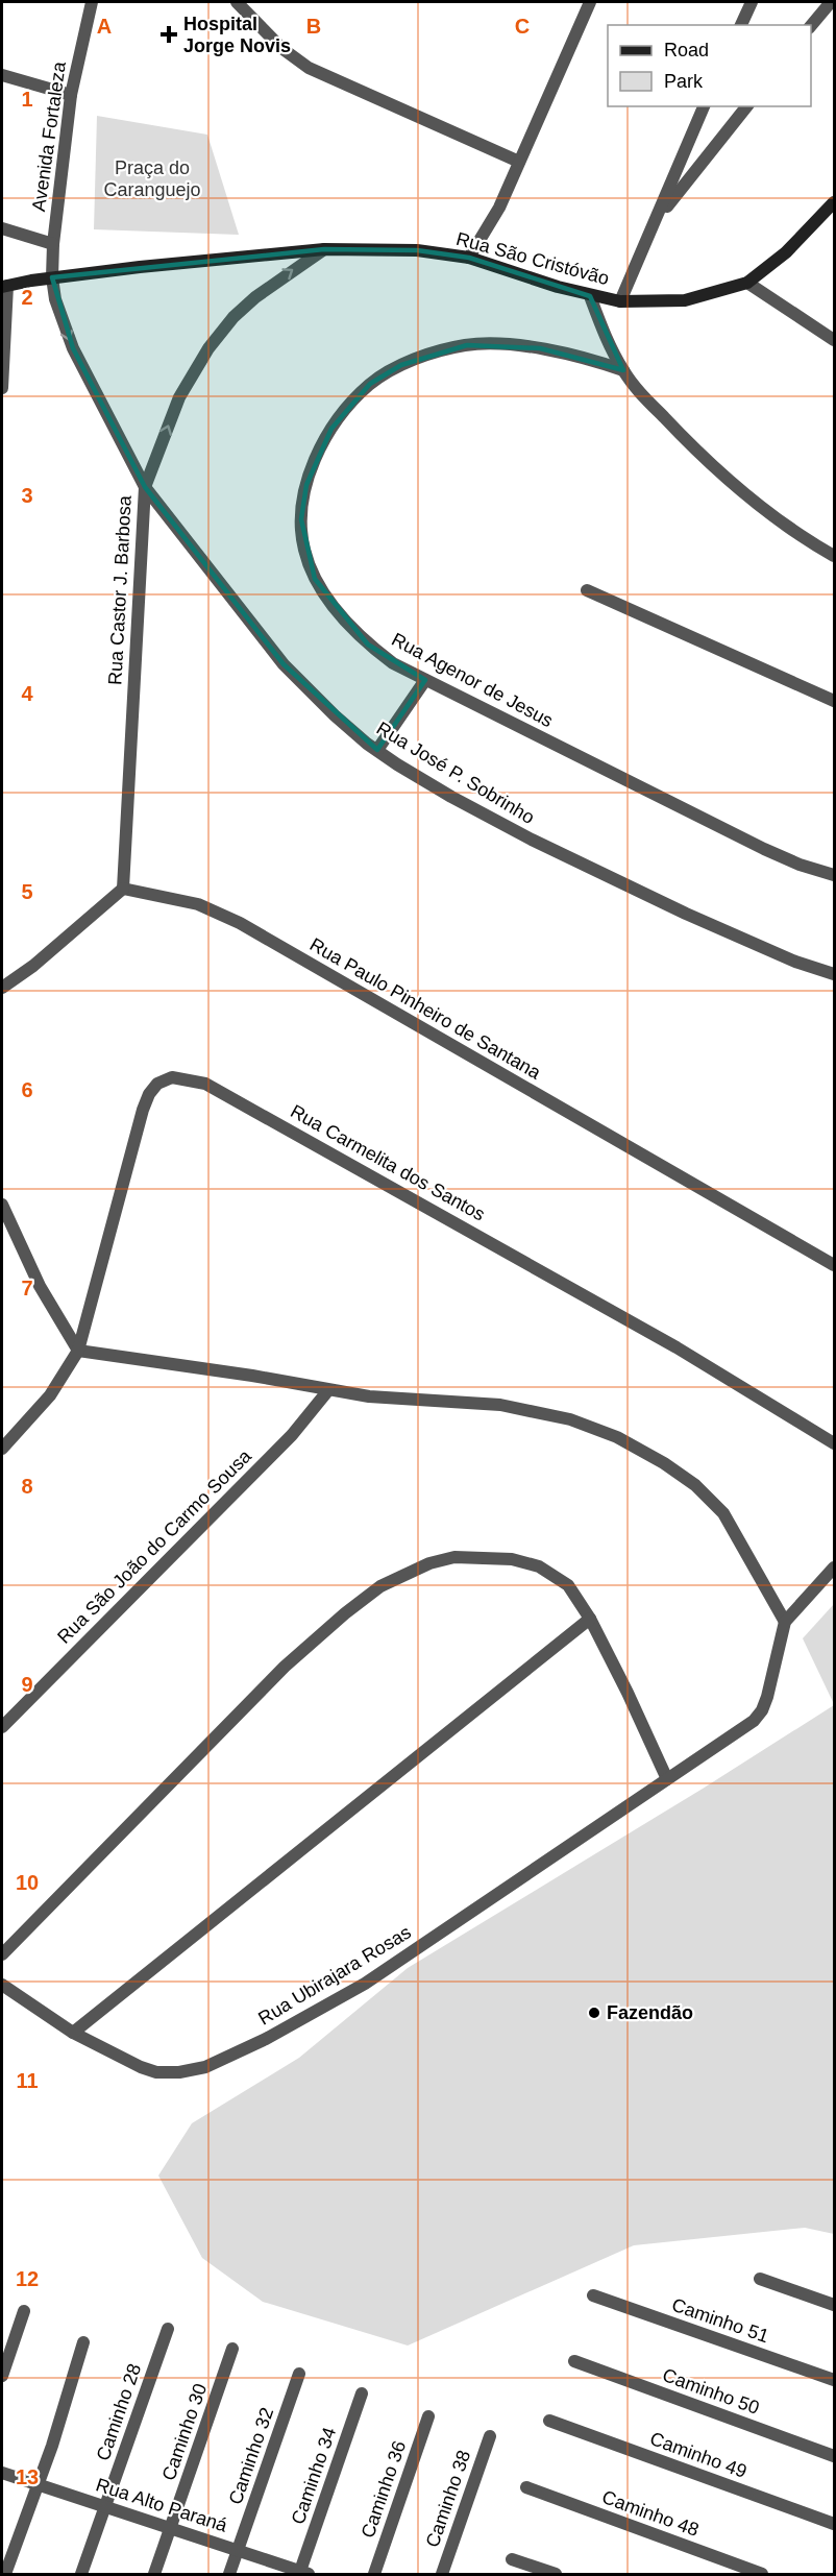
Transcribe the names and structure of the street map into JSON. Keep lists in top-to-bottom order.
{
  "streets": {
    "main road": ["Rua São Cristóvão"],
    "street": [
      "Avenida Fortaleza",
      "Rua Castor J. Barbosa",
      "Rua Agenor de Jesus",
      "Rua José P. Sobrinho",
      "Rua Paulo Pinheiro de Santana",
      "Rua Carmelita dos Santos",
      "Rua São João do Carmo Sousa",
      "Rua Ubirajara Rosas",
      "Caminho 51",
      "Caminho 50",
      "Caminho 28",
      "Caminho 30",
      "Caminho 49",
      "Caminho 32",
      "Caminho 34",
      "Caminho 36",
      "Caminho 38",
      "Rua Alto Paraná",
      "Caminho 48"
    ]
  },
  "crossings": [
    ["Avenida Fortaleza", "Rua São Cristóvão"],
    ["Avenida Fortaleza", "Rua Castor J. Barbosa"],
    ["Rua São Cristóvão", "Rua Castor J. Barbosa"],
    ["Rua Castor J. Barbosa", "Rua José P. Sobrinho"],
    ["Rua Castor J. Barbosa", "Rua Paulo Pinheiro de Santana"],
    ["Caminho 28", "Rua Alto Paraná"],
    ["Caminho 30", "Rua Alto Paraná"],
    ["Caminho 32", "Rua Alto Paraná"],
    ["Caminho 34", "Rua Alto Paraná"]
  ],
  "parks": ["Praça do Caranguejo"],
  "places": {
    "health": ["Hospital Jorge Novis"],
    "other": ["Fazendão"]
  },
  "legend": ["Road", "Park"],
  "grid": {
    "columns": ["A", "B", "C"],
    "rows": [
      "1",
      "2",
      "3",
      "4",
      "5",
      "6",
      "7",
      "8",
      "9",
      "10",
      "11",
      "12",
      "13"
    ]
  }
}
